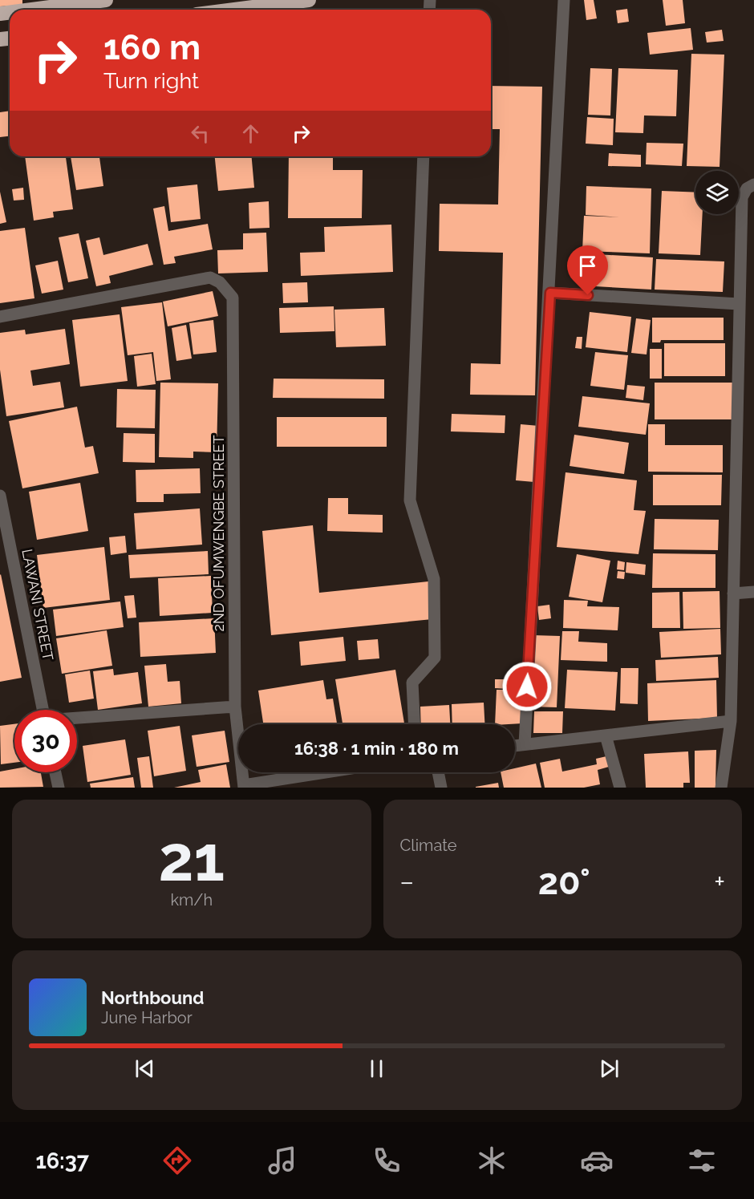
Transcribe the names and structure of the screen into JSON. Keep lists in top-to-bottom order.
{
  "streets": {
    "street": ["2ND OFUMWENGBE STREET", "LAWANI STREET"]
  },
  "page": {
    "turn": ["160 m", "Turn right"],
    "limit": "30",
    "trip": "16:38 · 1 min · 180 m",
    "tile": [
      ["21", "km/h"],
      "Climate"
    ],
    "heat": ["−", "20°", "+"],
    "song": ["Northbound", "June Harbor"],
    "tabs": "16:37"
  }
}
